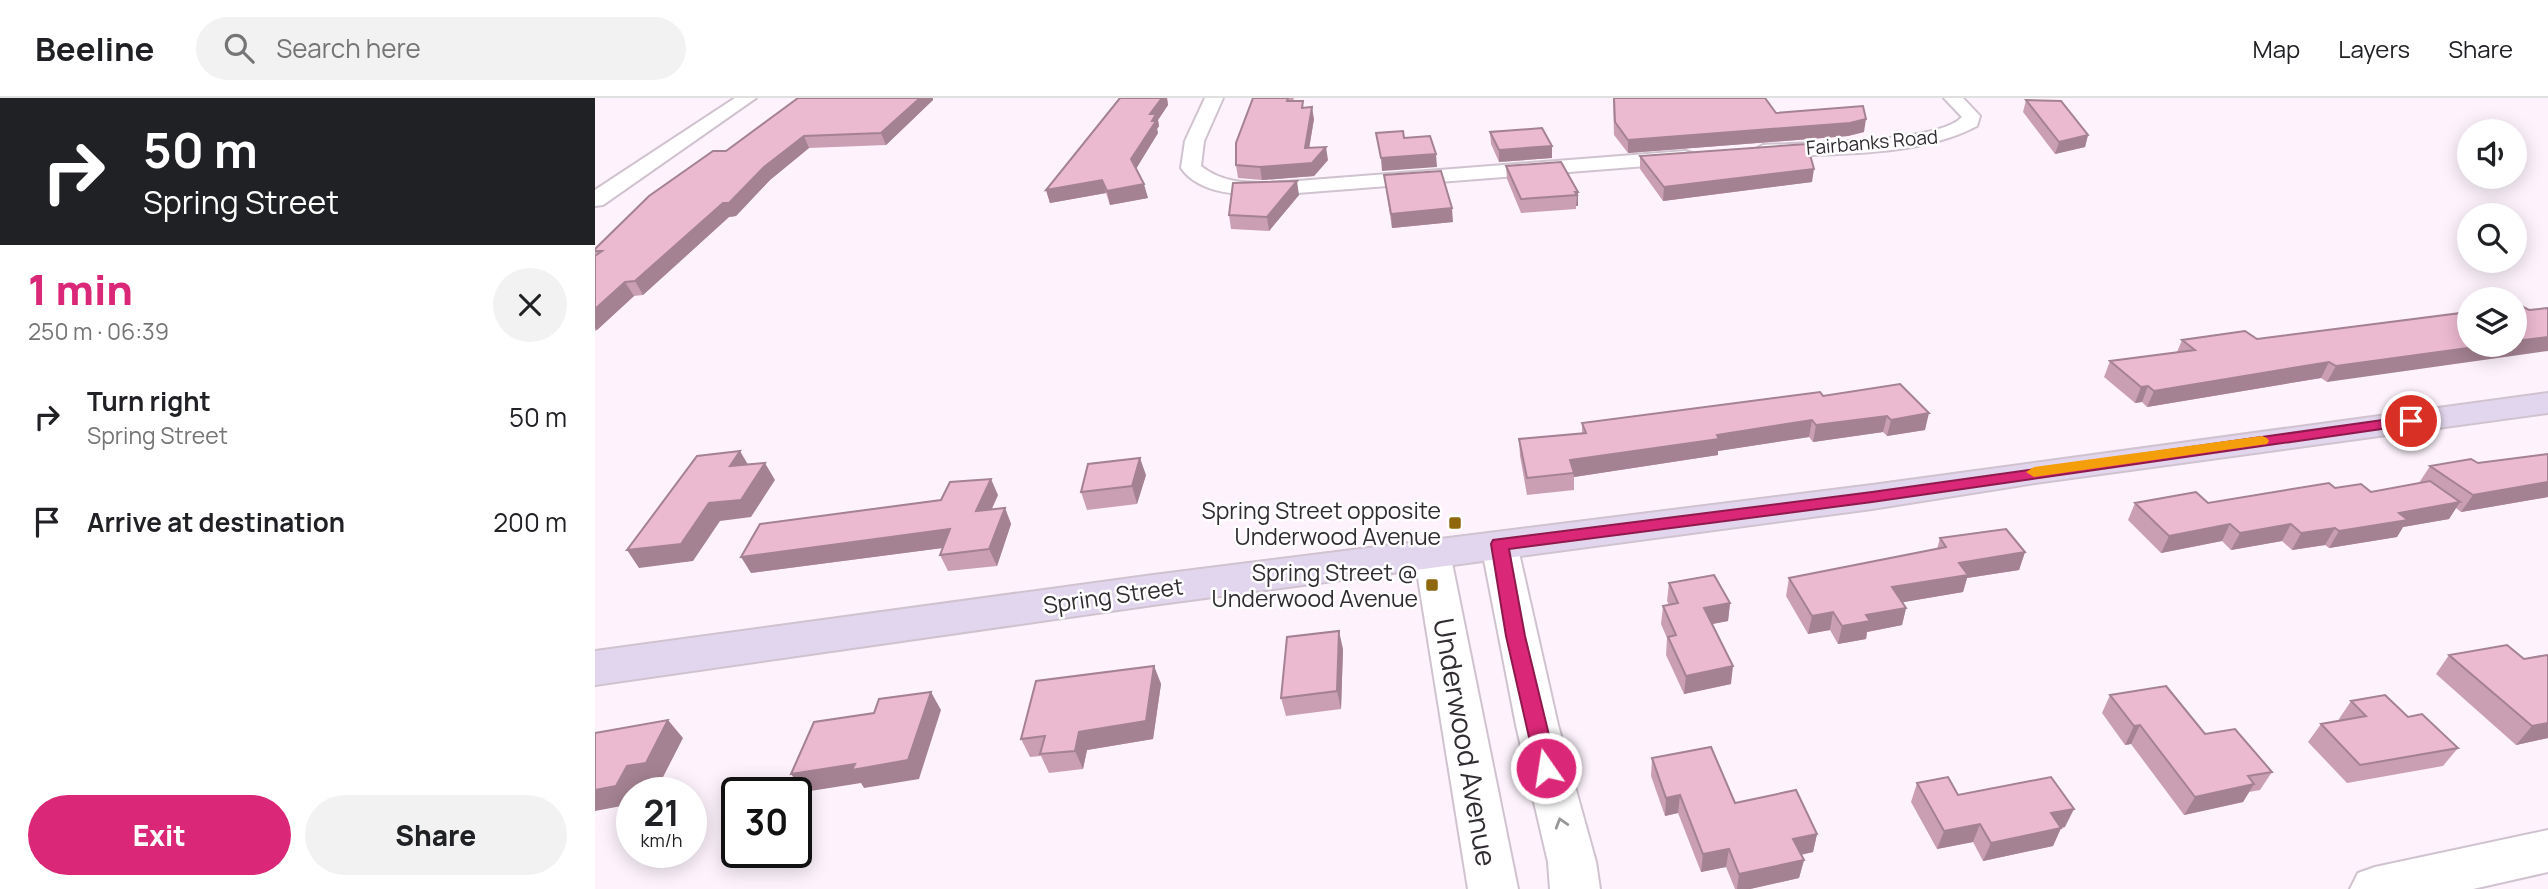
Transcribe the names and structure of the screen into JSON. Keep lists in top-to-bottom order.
{
  "streets": {
    "main road": ["Spring Street"],
    "street": ["Fairbanks Road", "Underwood Avenue"]
  },
  "crossings": [
    ["Spring Street", "Underwood Avenue"]
  ],
  "places": {
    "transit": ["Spring Street opposite Underwood Avenue", "Spring Street @ Underwood Avenue"]
  },
  "page": {
    "header": "Beeline",
    "search": "Search here",
    "nav": ["Map", "Layers", "Share"],
    "turn": ["50 m", "Spring Street"],
    "heading": ["1 min", "250 m · 06:39"],
    "list": [
      {
        "name": "Turn right",
        "note": "Spring Street",
        "value": "50 m"
      },
      {
        "name": "Arrive at destination",
        "value": "200 m"
      }
    ],
    "speed": "21 km/h",
    "limit": "30",
    "buttons": ["Exit", "Share"]
  }
}
